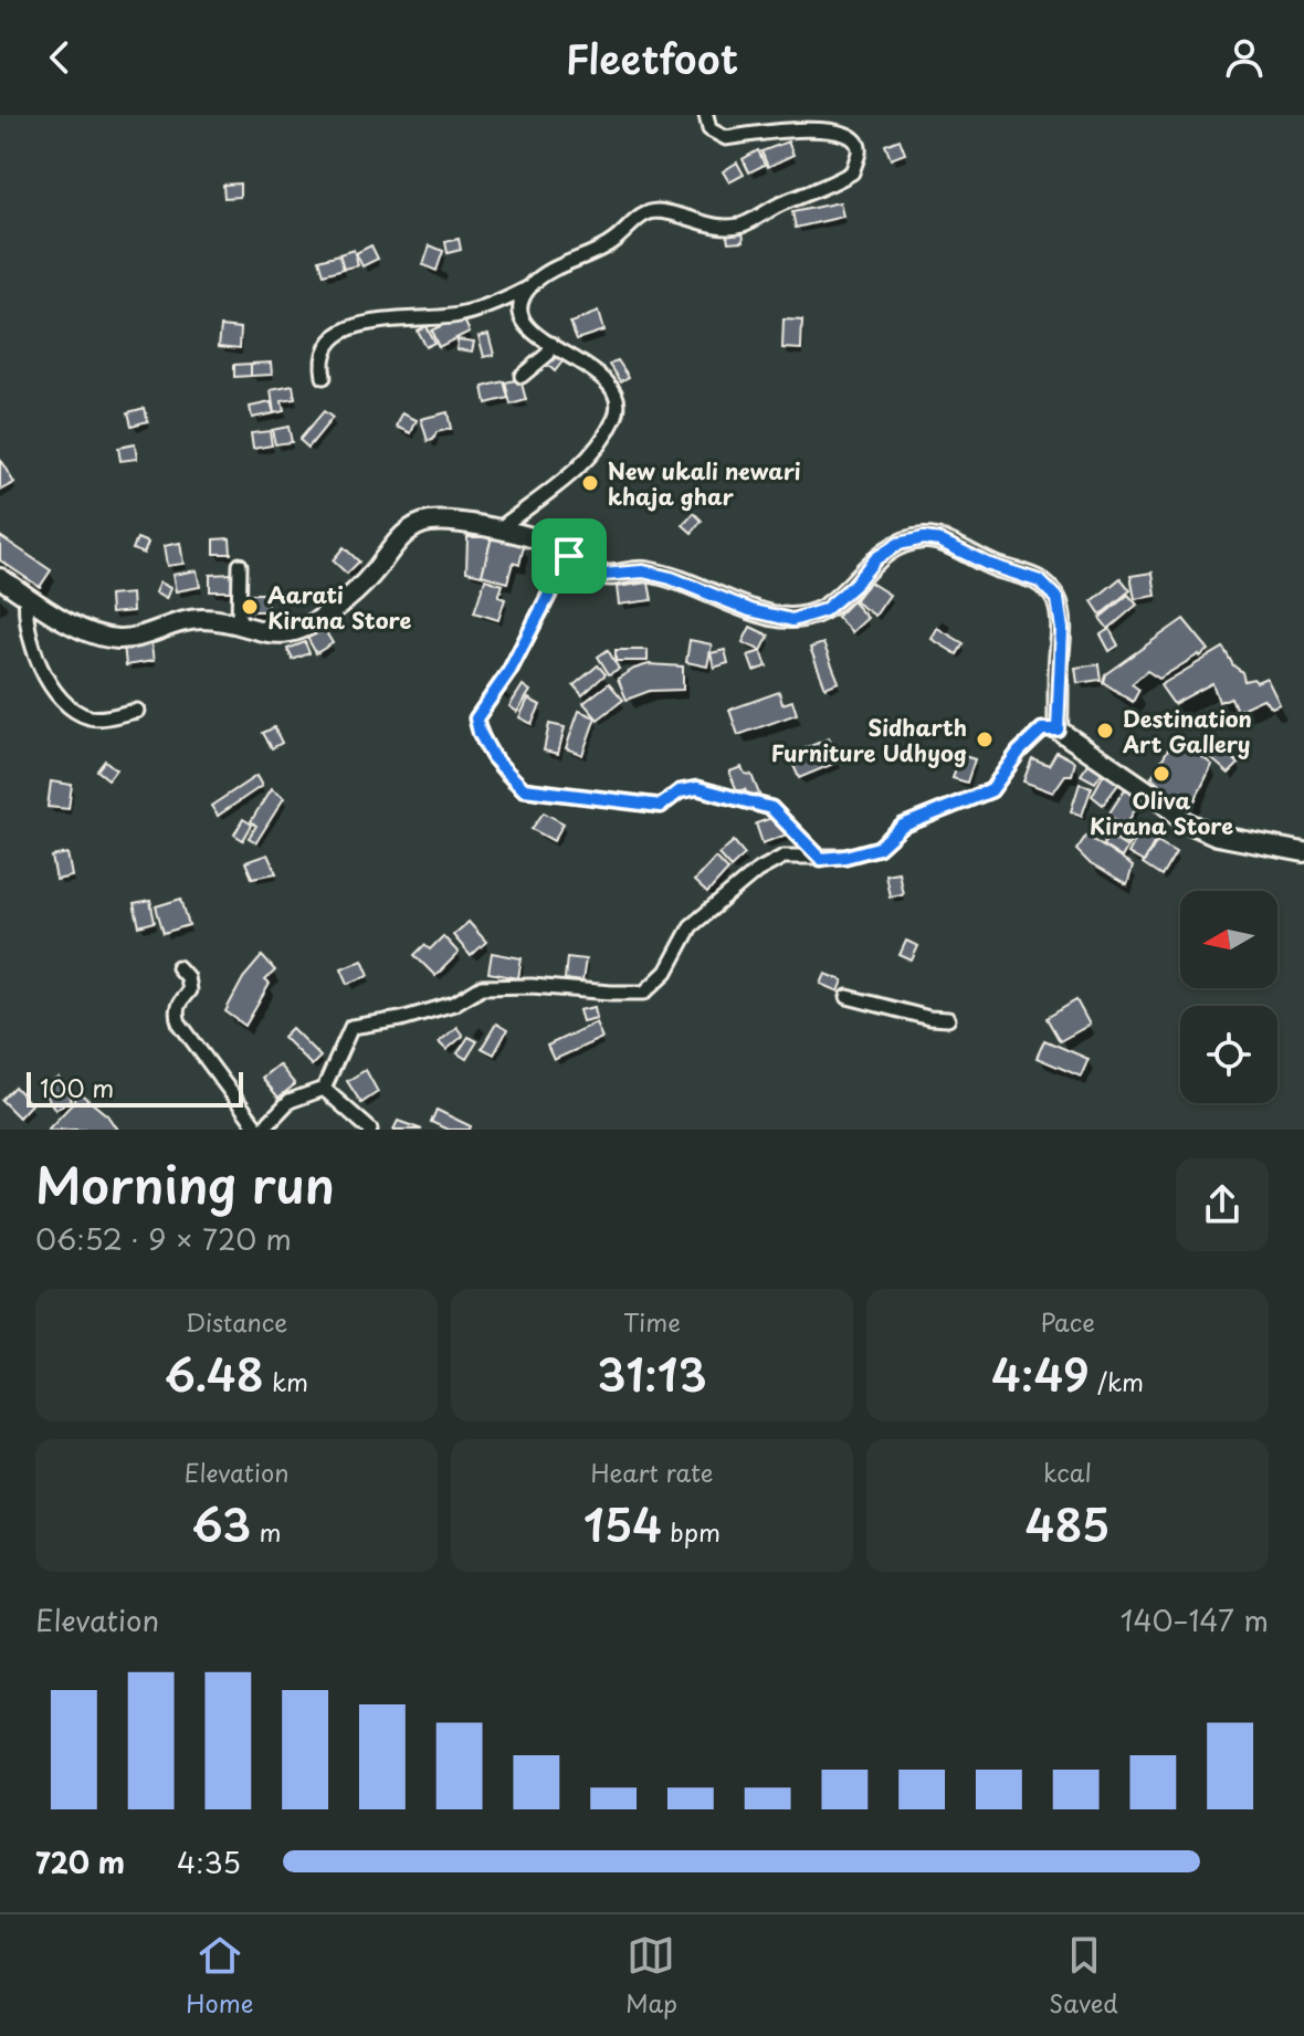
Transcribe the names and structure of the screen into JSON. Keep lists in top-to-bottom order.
{
  "places": [
    "New ukali newari khaja ghar",
    "Aarati Kirana Store",
    "Destination Art Gallery",
    "Sidharth Furniture Udhyog",
    "Oliva Kirana Store"
  ],
  "scale_bar": "100 m",
  "north": "left",
  "page": {
    "header": "Fleetfoot",
    "scale": "100 m",
    "heading": ["Morning run", "06:52 · 9 × 720 m"],
    "stats": [
      ["Distance", "6.48 km"],
      ["Time", "31:13"],
      ["Pace", "4:49 /km"],
      ["Elevation", "63 m"],
      ["Heart rate", "154 bpm"],
      ["kcal", "485"]
    ],
    "chart": ["Elevation", "140–147 m"],
    "list": [
      {
        "name": "720 m",
        "note": "4:35"
      }
    ],
    "tabs": ["Home", "Map", "Saved"]
  }
}
